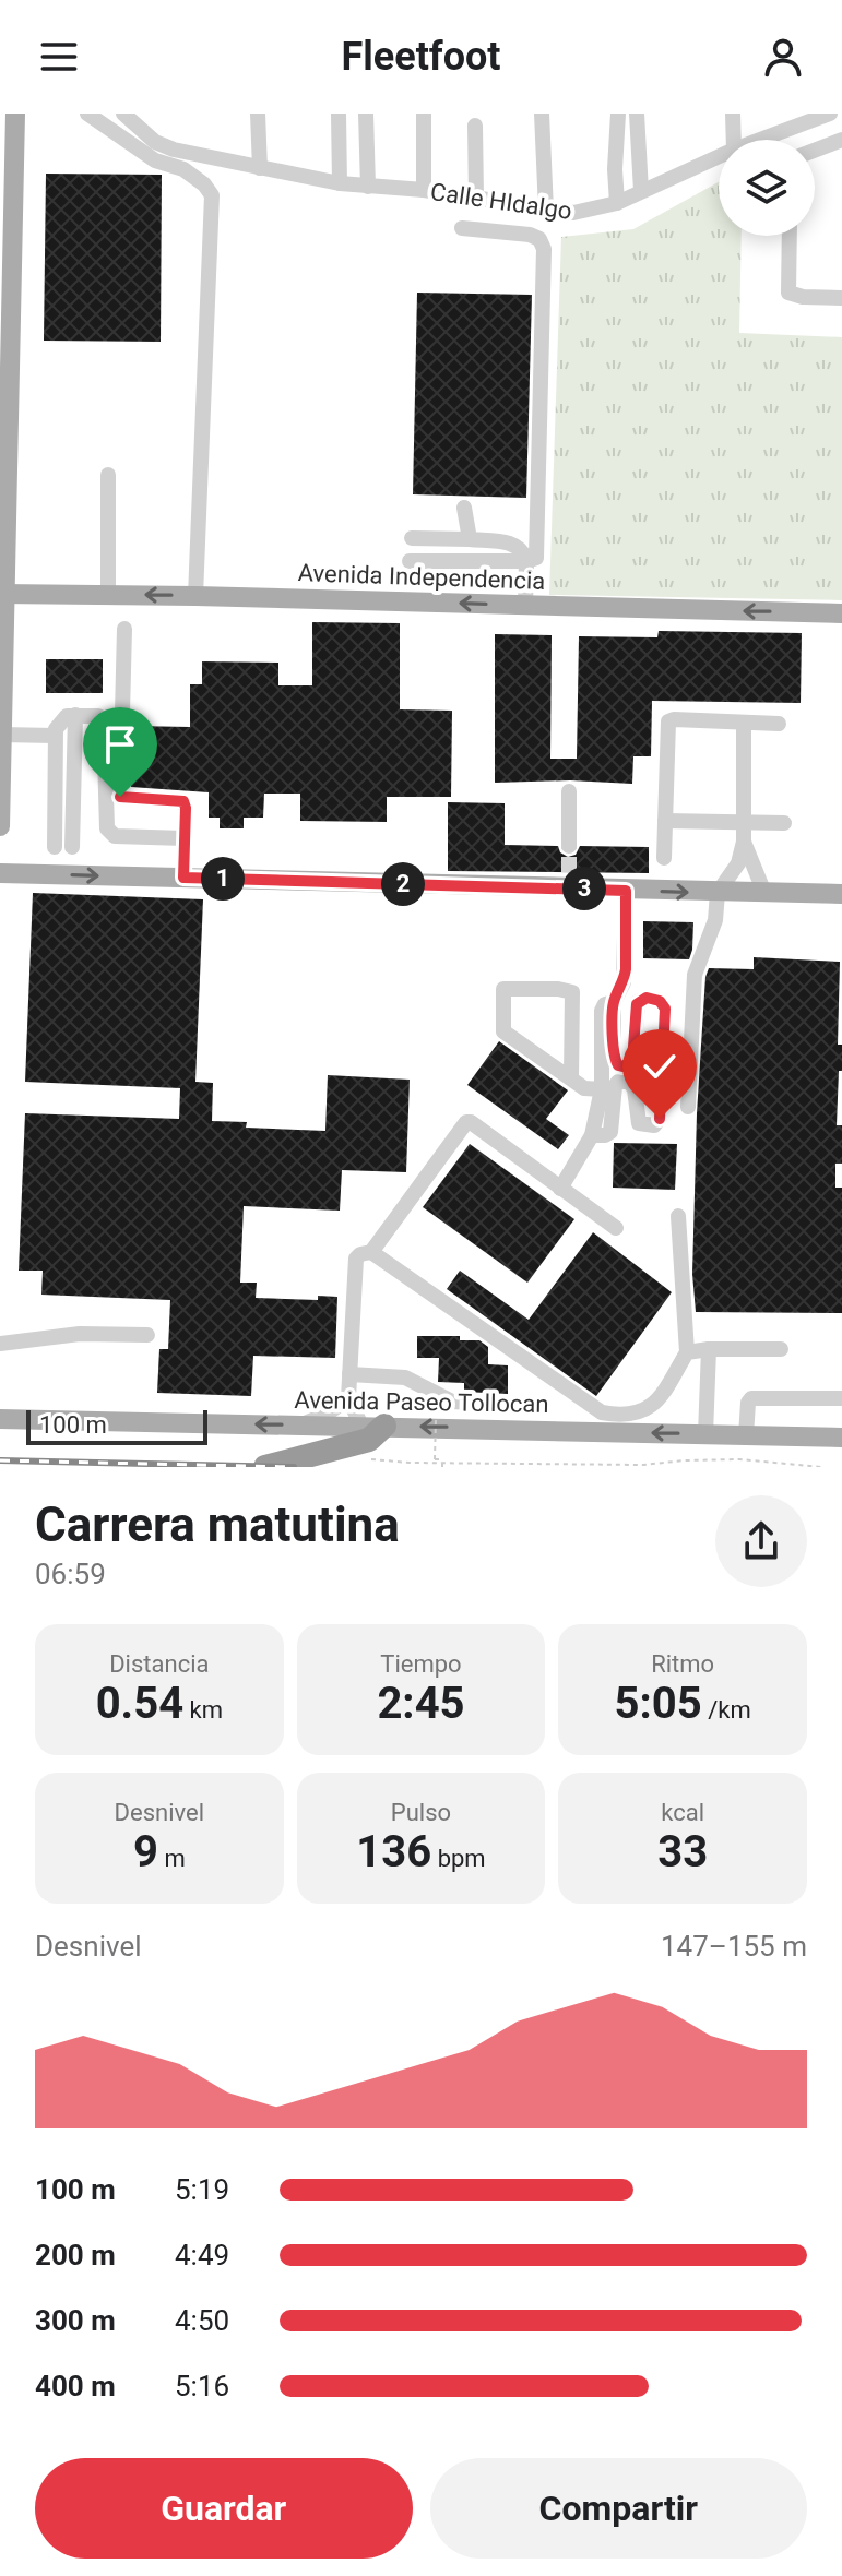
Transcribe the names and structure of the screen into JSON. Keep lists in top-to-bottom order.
{
  "streets": {
    "main road": ["Avenida Independencia", "Avenida Paseo Tollocan"],
    "street": ["Calle HIdalgo"]
  },
  "one_way": ["Avenida Independencia", "Avenida Paseo Tollocan"],
  "scale_bar": "100 m",
  "page": {
    "header": "Fleetfoot",
    "pins": ["1", "2", "3"],
    "scale": "100 m",
    "heading": ["Carrera matutina", "06:59"],
    "stats": [
      ["Distancia", "0.54 km"],
      ["Tiempo", "2:45"],
      ["Ritmo", "5:05 /km"],
      ["Desnivel", "9 m"],
      ["Pulso", "136 bpm"],
      ["kcal", "33"]
    ],
    "chart": ["Desnivel", "147–155 m"],
    "list": [
      {
        "name": "100 m",
        "note": "5:19"
      },
      {
        "name": "200 m",
        "note": "4:49"
      },
      {
        "name": "300 m",
        "note": "4:50"
      },
      {
        "name": "400 m",
        "note": "5:16"
      }
    ],
    "buttons": ["Guardar", "Compartir"]
  }
}
